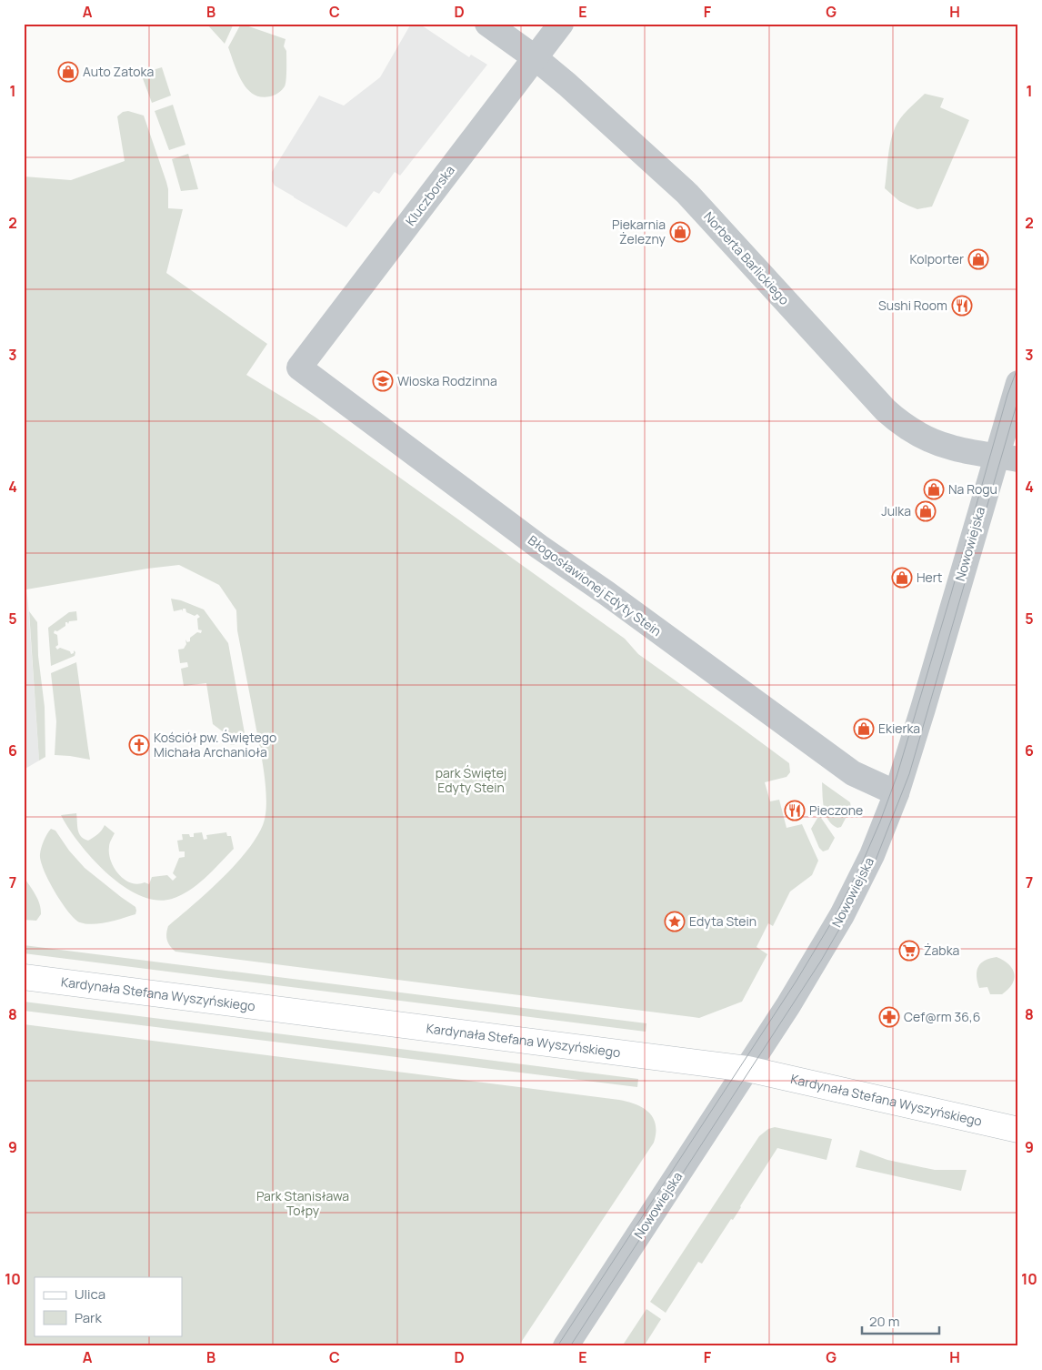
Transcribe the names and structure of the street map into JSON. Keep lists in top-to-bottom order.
{
  "streets": {
    "main road": ["Kardynała Stefana Wyszyńskiego"],
    "street": [
      "Kluczborska",
      "Norberta Barlickiego",
      "Nowowiejska",
      "Błogosławionej Edyty Stein"
    ]
  },
  "crossings": [
    ["Kluczborska", "Norberta Barlickiego"],
    ["Kluczborska", "Błogosławionej Edyty Stein"],
    ["Norberta Barlickiego", "Nowowiejska"],
    ["Nowowiejska", "Błogosławionej Edyty Stein"],
    ["Nowowiejska", "Kardynała Stefana Wyszyńskiego"]
  ],
  "parks": ["park Świętej Edyty Stein", "Park Stanisława Tołpy"],
  "places": {
    "shop": [
      "Auto Zatoka",
      "Piekarnia Żelezny",
      "Kolporter",
      "Na Rogu",
      "Julka",
      "Hert",
      "Ekierka"
    ],
    "restaurant": ["Sushi Room", "Pieczone"],
    "school or university": ["Wioska Rodzinna"],
    "church": ["Kościół pw. Świętego Michała Archanioła"],
    "place": ["Edyta Stein"],
    "supermarket": ["Żabka"],
    "pharmacy": ["Cef@rm 36,6"]
  },
  "legend": ["Ulica", "Park"],
  "scale_bar": "20 m",
  "grid": {
    "columns": [
      "A",
      "B",
      "C",
      "D",
      "E",
      "F",
      "G",
      "H"
    ],
    "rows": [
      "1",
      "2",
      "3",
      "4",
      "5",
      "6",
      "7",
      "8",
      "9",
      "10"
    ]
  }
}
